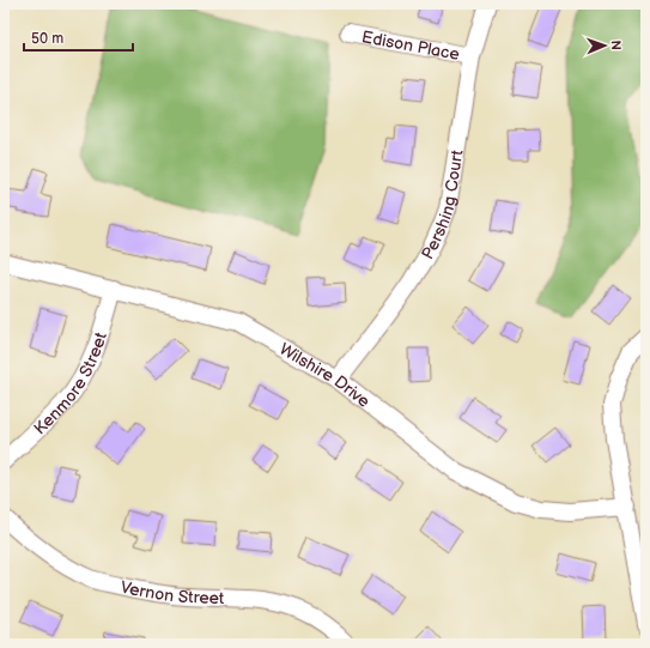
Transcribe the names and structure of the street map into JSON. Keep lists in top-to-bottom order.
{
  "streets": {
    "street": [
      "Edison Place",
      "Pershing Court",
      "Wilshire Drive",
      "Kenmore Street",
      "Vernon Street"
    ]
  },
  "crossings": [
    ["Edison Place", "Pershing Court"],
    ["Pershing Court", "Wilshire Drive"],
    ["Wilshire Drive", "Kenmore Street"]
  ],
  "scale_bar": "50 m",
  "north": "right"
}
